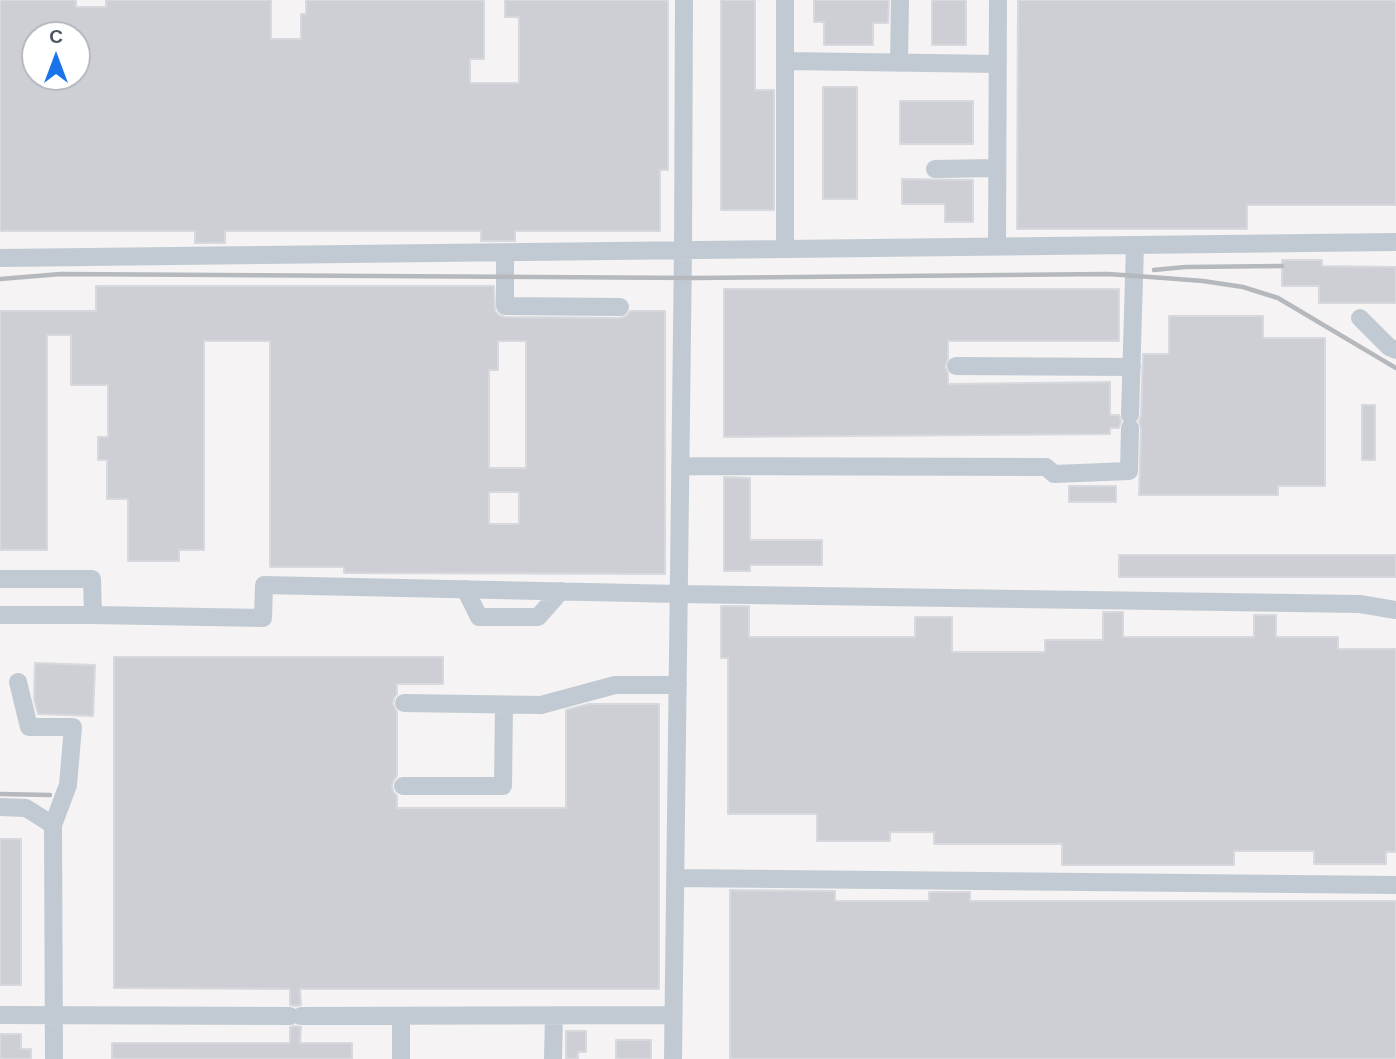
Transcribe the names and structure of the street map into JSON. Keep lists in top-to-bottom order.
{
  "north": "top"
}
